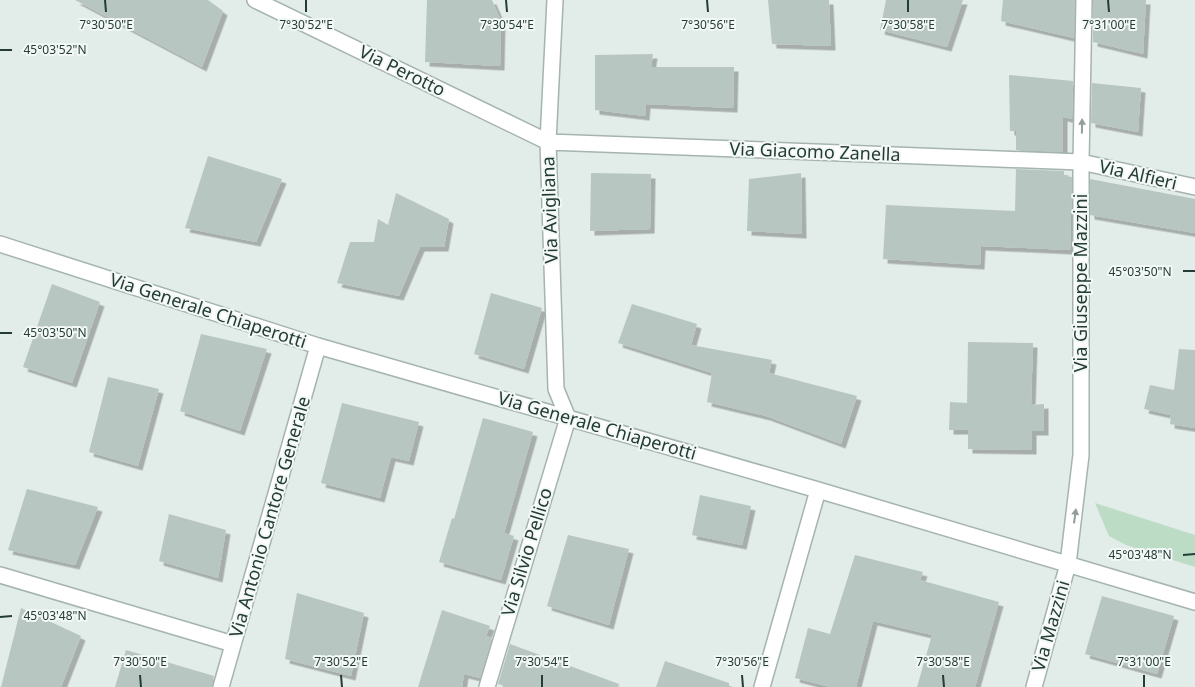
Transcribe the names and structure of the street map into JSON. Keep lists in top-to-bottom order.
{
  "streets": {
    "street": [
      "Via Perotto",
      "Via Giacomo Zanella",
      "Via Alfieri",
      "Via Avigliana",
      "Via Giuseppe Mazzini",
      "Via Generale Chiaperotti",
      "Via Antonio Cantore Generale",
      "Via Silvio Pellico",
      "Via Mazzini"
    ]
  },
  "crossings": [
    ["Via Perotto", "Via Giacomo Zanella"],
    ["Via Perotto", "Via Avigliana"],
    ["Via Giacomo Zanella", "Via Alfieri"],
    ["Via Giacomo Zanella", "Via Avigliana"],
    ["Via Giacomo Zanella", "Via Giuseppe Mazzini"],
    ["Via Alfieri", "Via Giuseppe Mazzini"],
    ["Via Avigliana", "Via Generale Chiaperotti"],
    ["Via Avigliana", "Via Silvio Pellico"],
    ["Via Giuseppe Mazzini", "Via Generale Chiaperotti"],
    ["Via Giuseppe Mazzini", "Via Mazzini"],
    ["Via Generale Chiaperotti", "Via Antonio Cantore Generale"],
    ["Via Generale Chiaperotti", "Via Silvio Pellico"],
    ["Via Generale Chiaperotti", "Via Mazzini"]
  ],
  "one_way": ["Via Giuseppe Mazzini"],
  "coordinates": [
    "7°30'50\"E",
    "7°30'52\"E",
    "7°30'54\"E",
    "7°30'56\"E",
    "7°30'58\"E",
    "7°31'00\"E",
    "45°03'52\"N",
    "45°03'50\"N",
    "45°03'48\"N"
  ]
}
